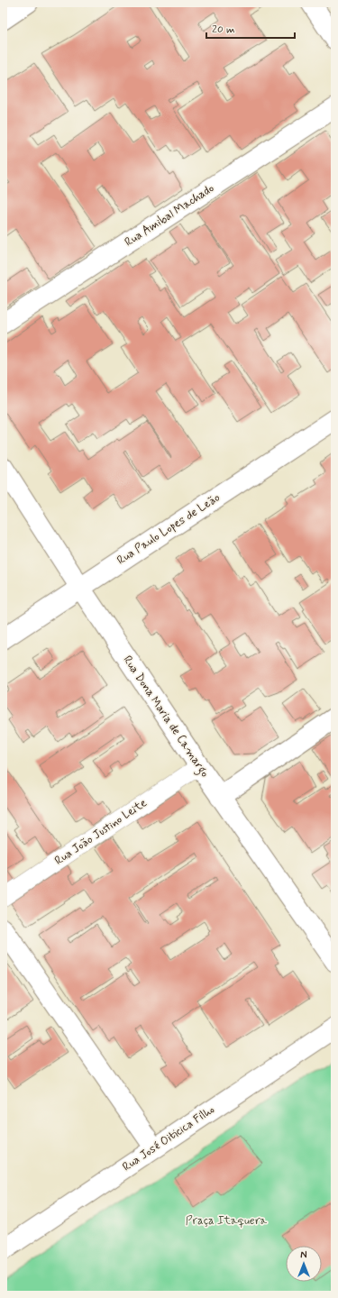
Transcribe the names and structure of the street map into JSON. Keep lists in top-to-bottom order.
{
  "streets": {
    "street": [
      "Rua Amibal Machado",
      "Rua Paulo Lopes de Leão",
      "Rua Dona Maria de Camargo",
      "Rua José Oiticica Filho"
    ],
    "lane": ["Rua João Justino Leite"]
  },
  "crossings": [
    ["Rua Paulo Lopes de Leão", "Rua Dona Maria de Camargo"],
    ["Rua Dona Maria de Camargo", "Rua João Justino Leite"]
  ],
  "parks": ["Praça Itaquera"],
  "scale_bar": "20 m",
  "north": "top"
}
